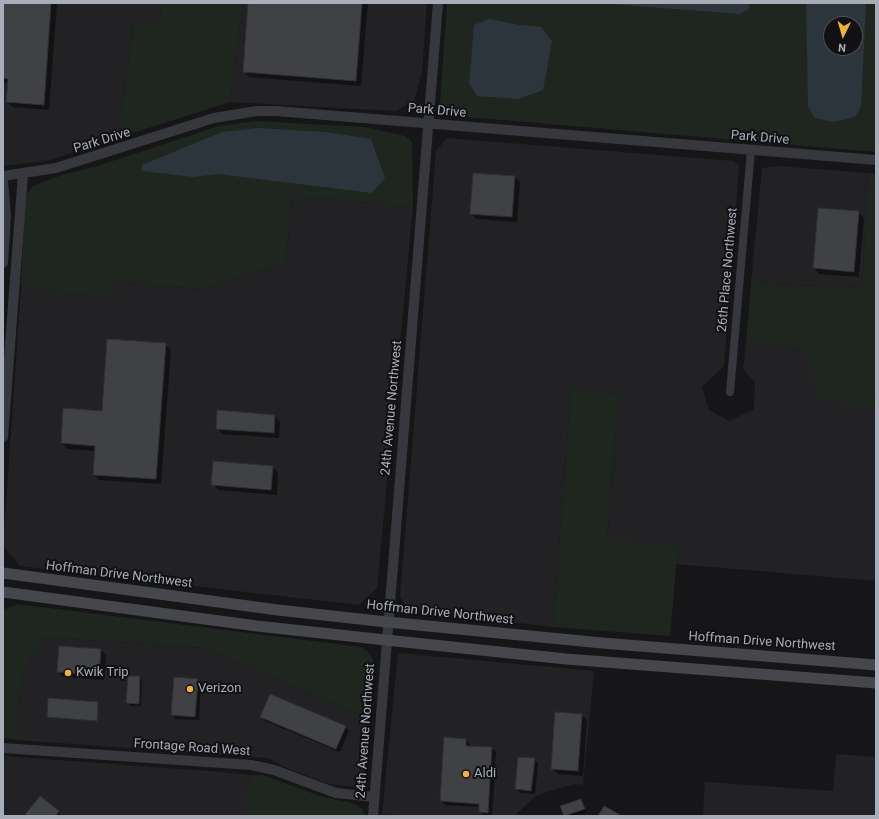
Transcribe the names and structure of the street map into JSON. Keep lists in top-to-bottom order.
{
  "streets": {
    "main road": ["Hoffman Drive Northwest"],
    "street": [
      "Park Drive",
      "26th Place Northwest",
      "24th Avenue Northwest",
      "Frontage Road West"
    ]
  },
  "crossings": [
    ["Park Drive", "26th Place Northwest"],
    ["Park Drive", "24th Avenue Northwest"],
    ["24th Avenue Northwest", "Hoffman Drive Northwest"],
    ["24th Avenue Northwest", "Frontage Road West"]
  ],
  "places": ["Kwik Trip", "Verizon", "Aldi"],
  "north": "bottom"
}
